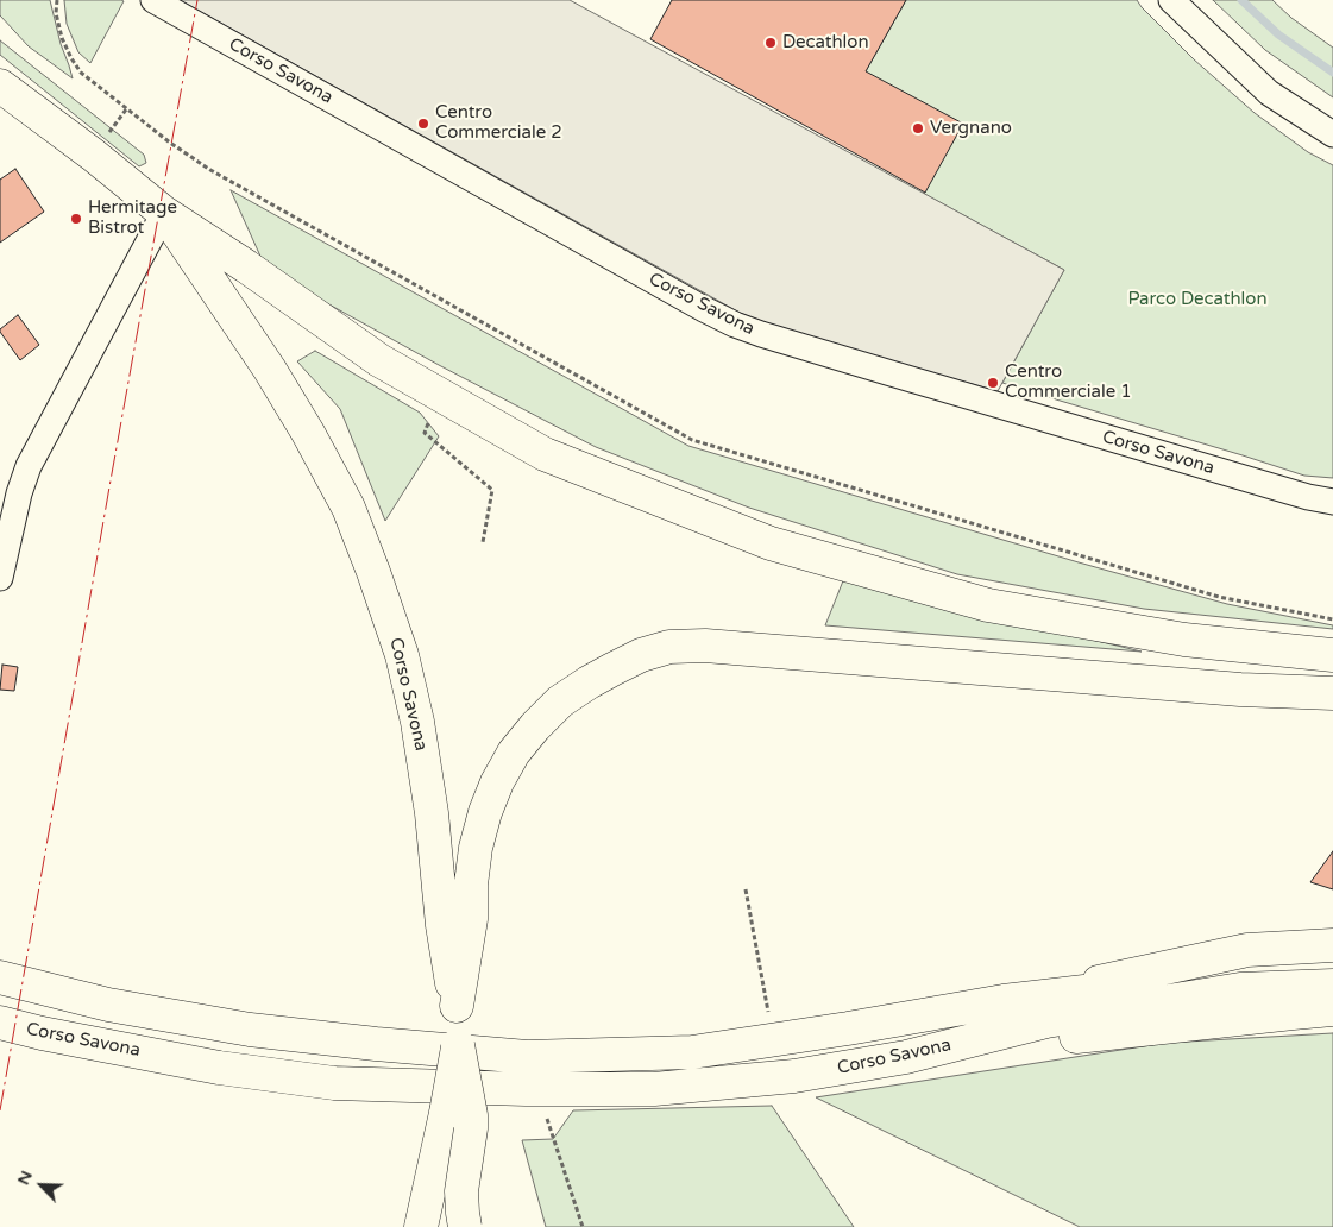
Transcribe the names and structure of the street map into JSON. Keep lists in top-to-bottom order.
{
  "streets": {
    "main road": ["Corso Savona"]
  },
  "parks": ["Parco Decathlon"],
  "places": [
    "Decathlon",
    "Centro Commerciale 2",
    "Vergnano",
    "Hermitage Bistrot",
    "Centro Commerciale 1"
  ],
  "north": "top left"
}
